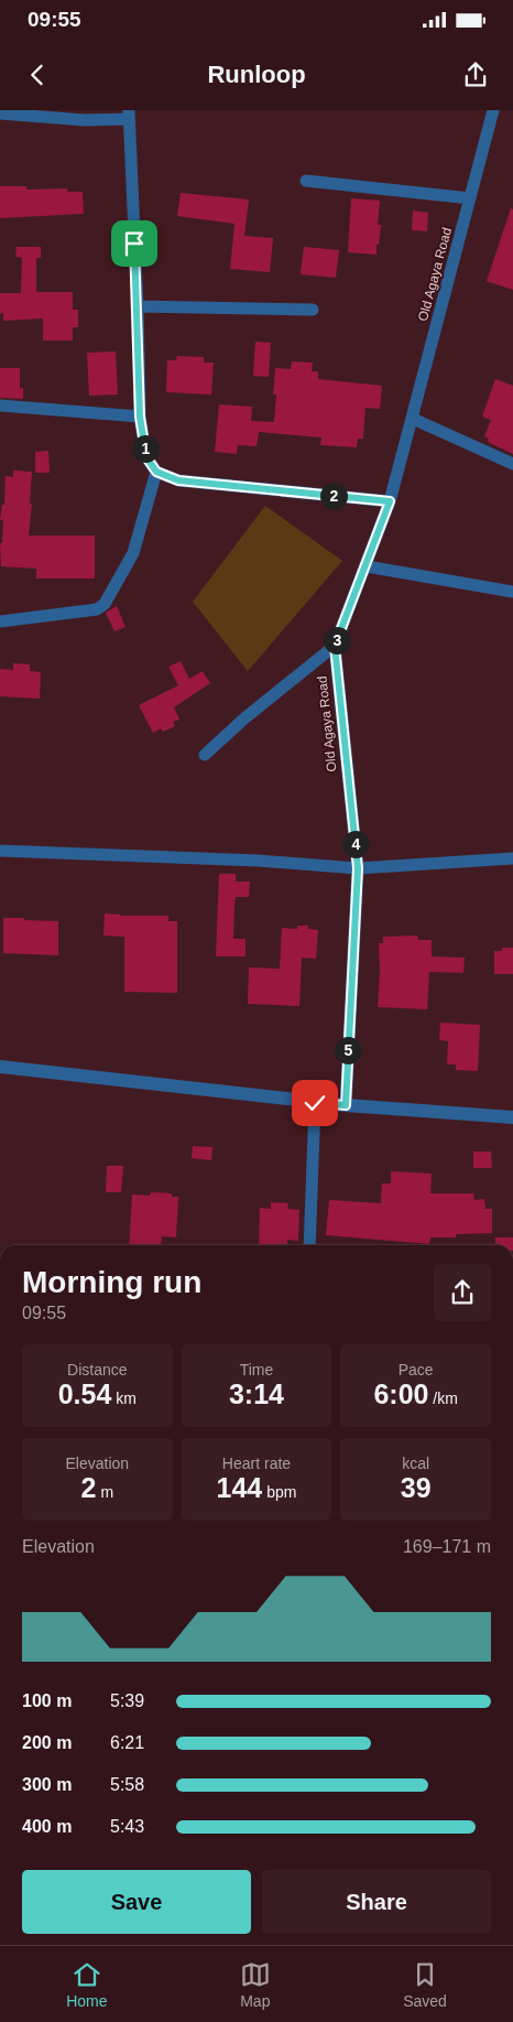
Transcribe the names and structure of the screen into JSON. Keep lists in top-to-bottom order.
{
  "streets": {
    "street": ["Old Agaya Road"]
  },
  "page": {
    "status": "09:55",
    "header": "Runloop",
    "pins": [
      "1",
      "2",
      "3",
      "4",
      "5"
    ],
    "heading": ["Morning run", "09:55"],
    "stats": [
      ["Distance", "0.54 km"],
      ["Time", "3:14"],
      ["Pace", "6:00 /km"],
      ["Elevation", "2 m"],
      ["Heart rate", "144 bpm"],
      ["kcal", "39"]
    ],
    "chart": ["Elevation", "169–171 m"],
    "list": [
      {
        "name": "100 m",
        "note": "5:39"
      },
      {
        "name": "200 m",
        "note": "6:21"
      },
      {
        "name": "300 m",
        "note": "5:58"
      },
      {
        "name": "400 m",
        "note": "5:43"
      }
    ],
    "buttons": ["Save", "Share"],
    "tabs": ["Home", "Map", "Saved"]
  }
}
